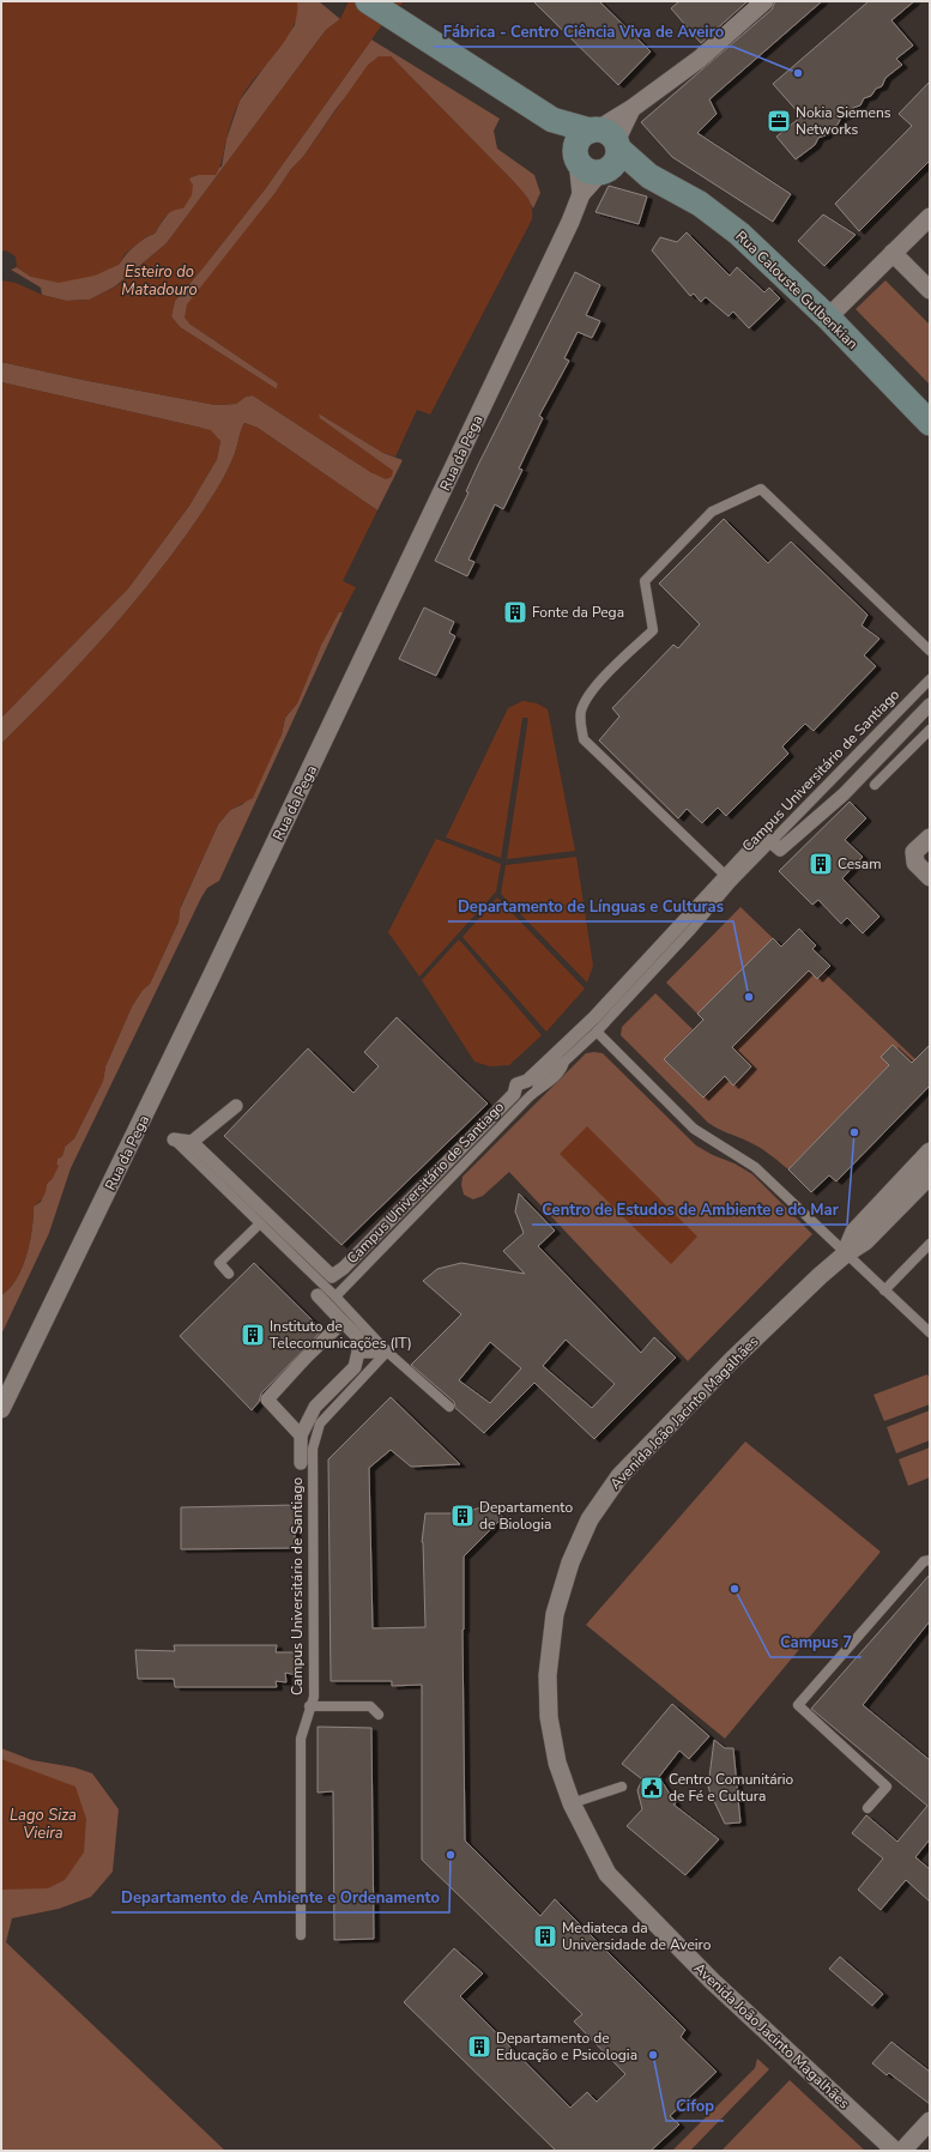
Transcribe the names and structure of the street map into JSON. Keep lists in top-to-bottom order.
{
  "streets": {
    "main road": ["Rua Calouste Gulbenkian"],
    "street": ["Rua da Pega", "Avenida João Jacinto Magalhães"],
    "lane": ["Campus Universitário de Santiago"]
  },
  "crossings": [
    ["Rua Calouste Gulbenkian", "Rua da Pega"]
  ],
  "water": ["Esteiro do Matadouro", "Lago Siza Vieira"],
  "places": {
    "other": [
      "Fábrica - Centro Ciência Viva de Aveiro",
      "Departamento de Línguas e Culturas",
      "Centro de Estudos de Ambiente e do Mar",
      "Campus 7",
      "Departamento de Ambiente e Ordenamento",
      "Cifop"
    ],
    "office": ["Nokia Siemens Networks"],
    "building": [
      "Fonte da Pega",
      "Cesam",
      "Instituto de Telecomunicações (IT)",
      "Departamento de Biologia",
      "Mediateca da Universidade de Aveiro",
      "Departamento de Educação e Psicologia"
    ],
    "public building": ["Centro Comunitário de Fé e Cultura"]
  }
}
